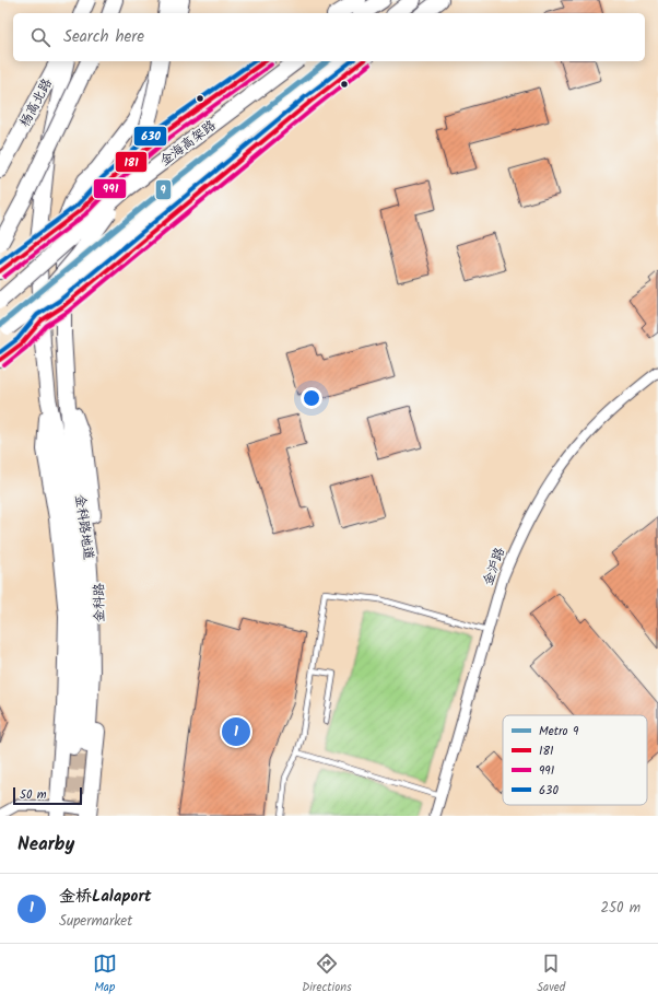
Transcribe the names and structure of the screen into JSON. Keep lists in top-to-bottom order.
{
  "streets": {
    "main road": [
      "杨高北路",
      "金海高架路",
      "金科路地道",
      "金科路"
    ],
    "street": ["金沪路"]
  },
  "crossings": [
    ["金科路地道", "金科路"]
  ],
  "lines": [
    "metro line 9",
    "transit line 181",
    "transit line 630",
    "transit line 991"
  ],
  "legend": [
    "Metro 9",
    "181",
    "991",
    "630"
  ],
  "scale_bar": "50 m",
  "page": {
    "search": "Search here",
    "pins": "1",
    "scale": "50 m",
    "heading": "Nearby",
    "list": [
      {
        "mark": "1",
        "name": "金桥Lalaport",
        "note": "Supermarket",
        "value": "250 m"
      }
    ],
    "nav": ["Map", "Directions", "Saved"]
  }
}
